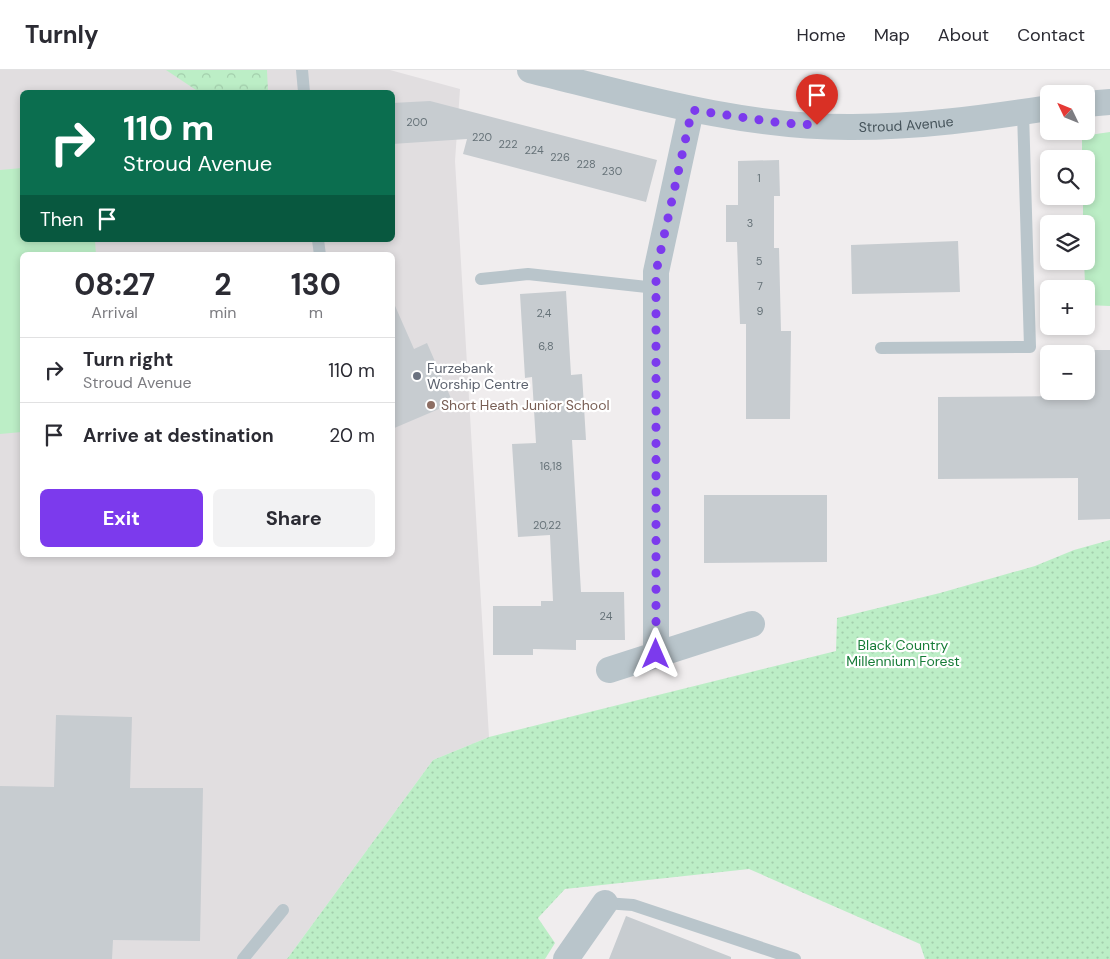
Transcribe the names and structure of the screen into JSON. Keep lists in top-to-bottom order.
{
  "streets": {
    "street": ["Stroud Avenue"]
  },
  "parks": ["Black Country Millennium Forest"],
  "places": ["Furzebank Worship Centre", "Short Heath Junior School"],
  "house_numbers": [
    "200",
    "220",
    "222",
    "224",
    "226",
    "228",
    "230",
    "1",
    "3",
    "5",
    "7",
    "9",
    "2,4",
    "6,8",
    "16,18",
    "20,22",
    "24"
  ],
  "north": "top left",
  "page": {
    "header": "Turnly",
    "nav": [
      "Home",
      "Map",
      "About",
      "Contact"
    ],
    "map_buttons": ["+", "−"],
    "turn": ["110 m", "Stroud Avenue"],
    "then": "Then",
    "eta": [
      "08:27",
      "Arrival",
      "2",
      "min",
      "130",
      "m"
    ],
    "list": [
      {
        "name": "Turn right",
        "note": "Stroud Avenue",
        "value": "110 m"
      },
      {
        "name": "Arrive at destination",
        "value": "20 m"
      }
    ],
    "buttons": ["Exit", "Share"]
  }
}
